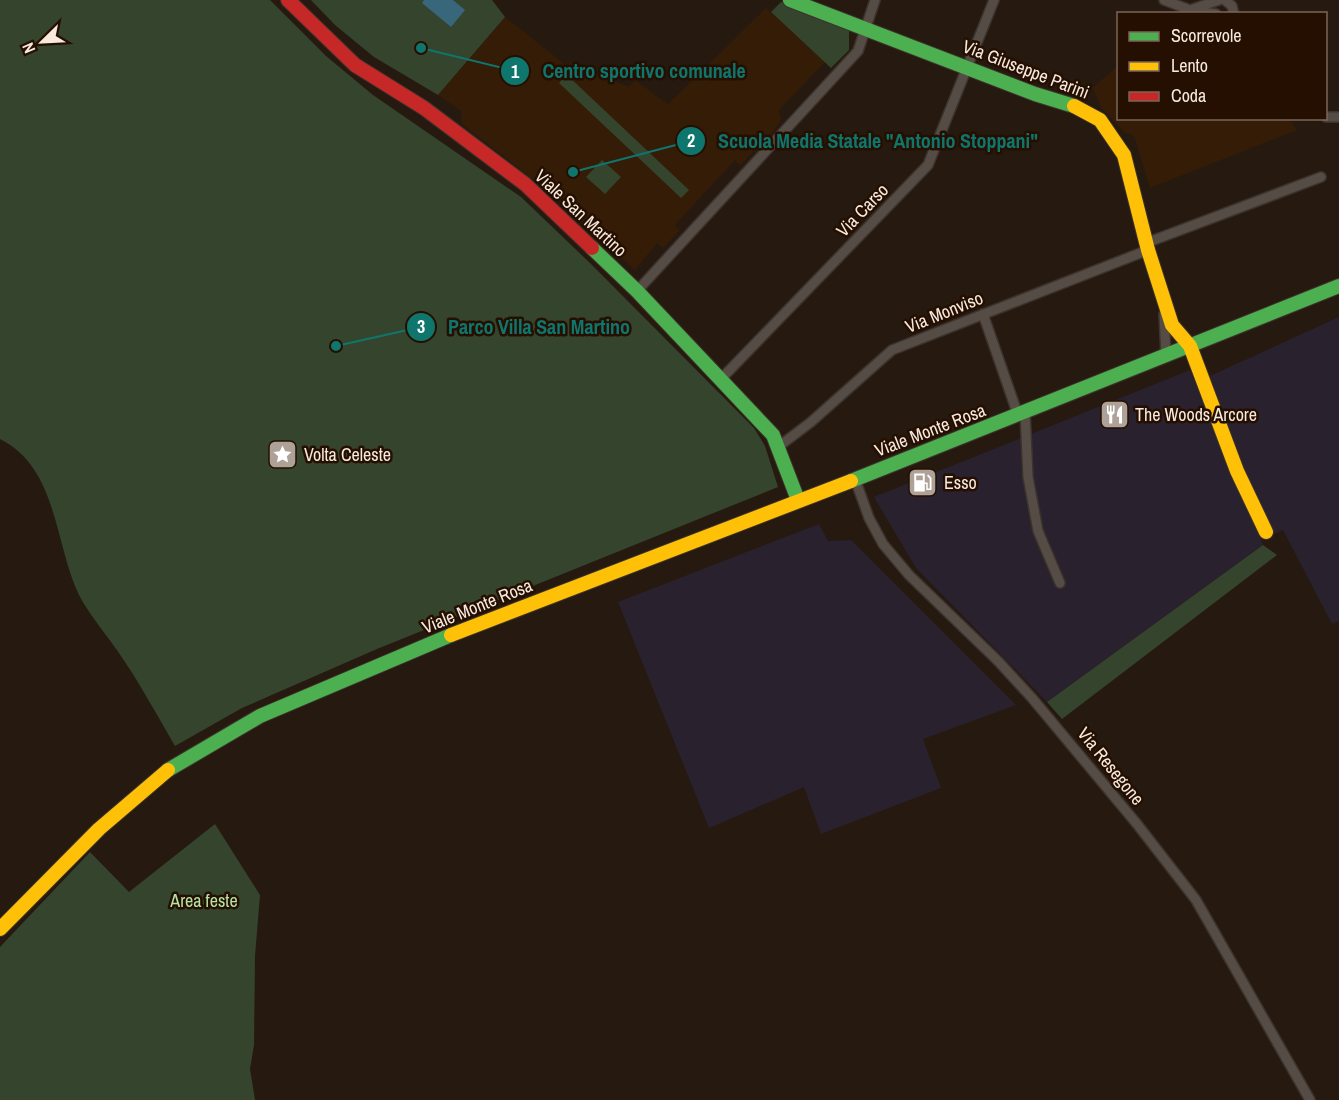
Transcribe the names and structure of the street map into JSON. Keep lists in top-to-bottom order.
{
  "streets": {
    "main road": ["Via Giuseppe Parini", "Viale San Martino", "Viale Monte Rosa"],
    "street": ["Via Carso", "Via Monviso", "Via Resegone"]
  },
  "crossings": [
    ["Via Giuseppe Parini", "Via Carso"],
    ["Via Giuseppe Parini", "Via Monviso"],
    ["Via Giuseppe Parini", "Viale Monte Rosa"],
    ["Via Carso", "Viale San Martino"],
    ["Viale San Martino", "Via Monviso"],
    ["Viale San Martino", "Viale Monte Rosa"],
    ["Viale Monte Rosa", "Via Resegone"]
  ],
  "parks": ["Area feste"],
  "places": {
    "other": ["Centro sportivo comunale", "Scuola Media Statale \"Antonio Stoppani\"", "Parco Villa San Martino"],
    "restaurant": ["The Woods Arcore"],
    "place": ["Volta Celeste"],
    "fuel station": ["Esso"]
  },
  "legend": ["Scorrevole", "Lento", "Coda"],
  "north": "bottom left"
}
